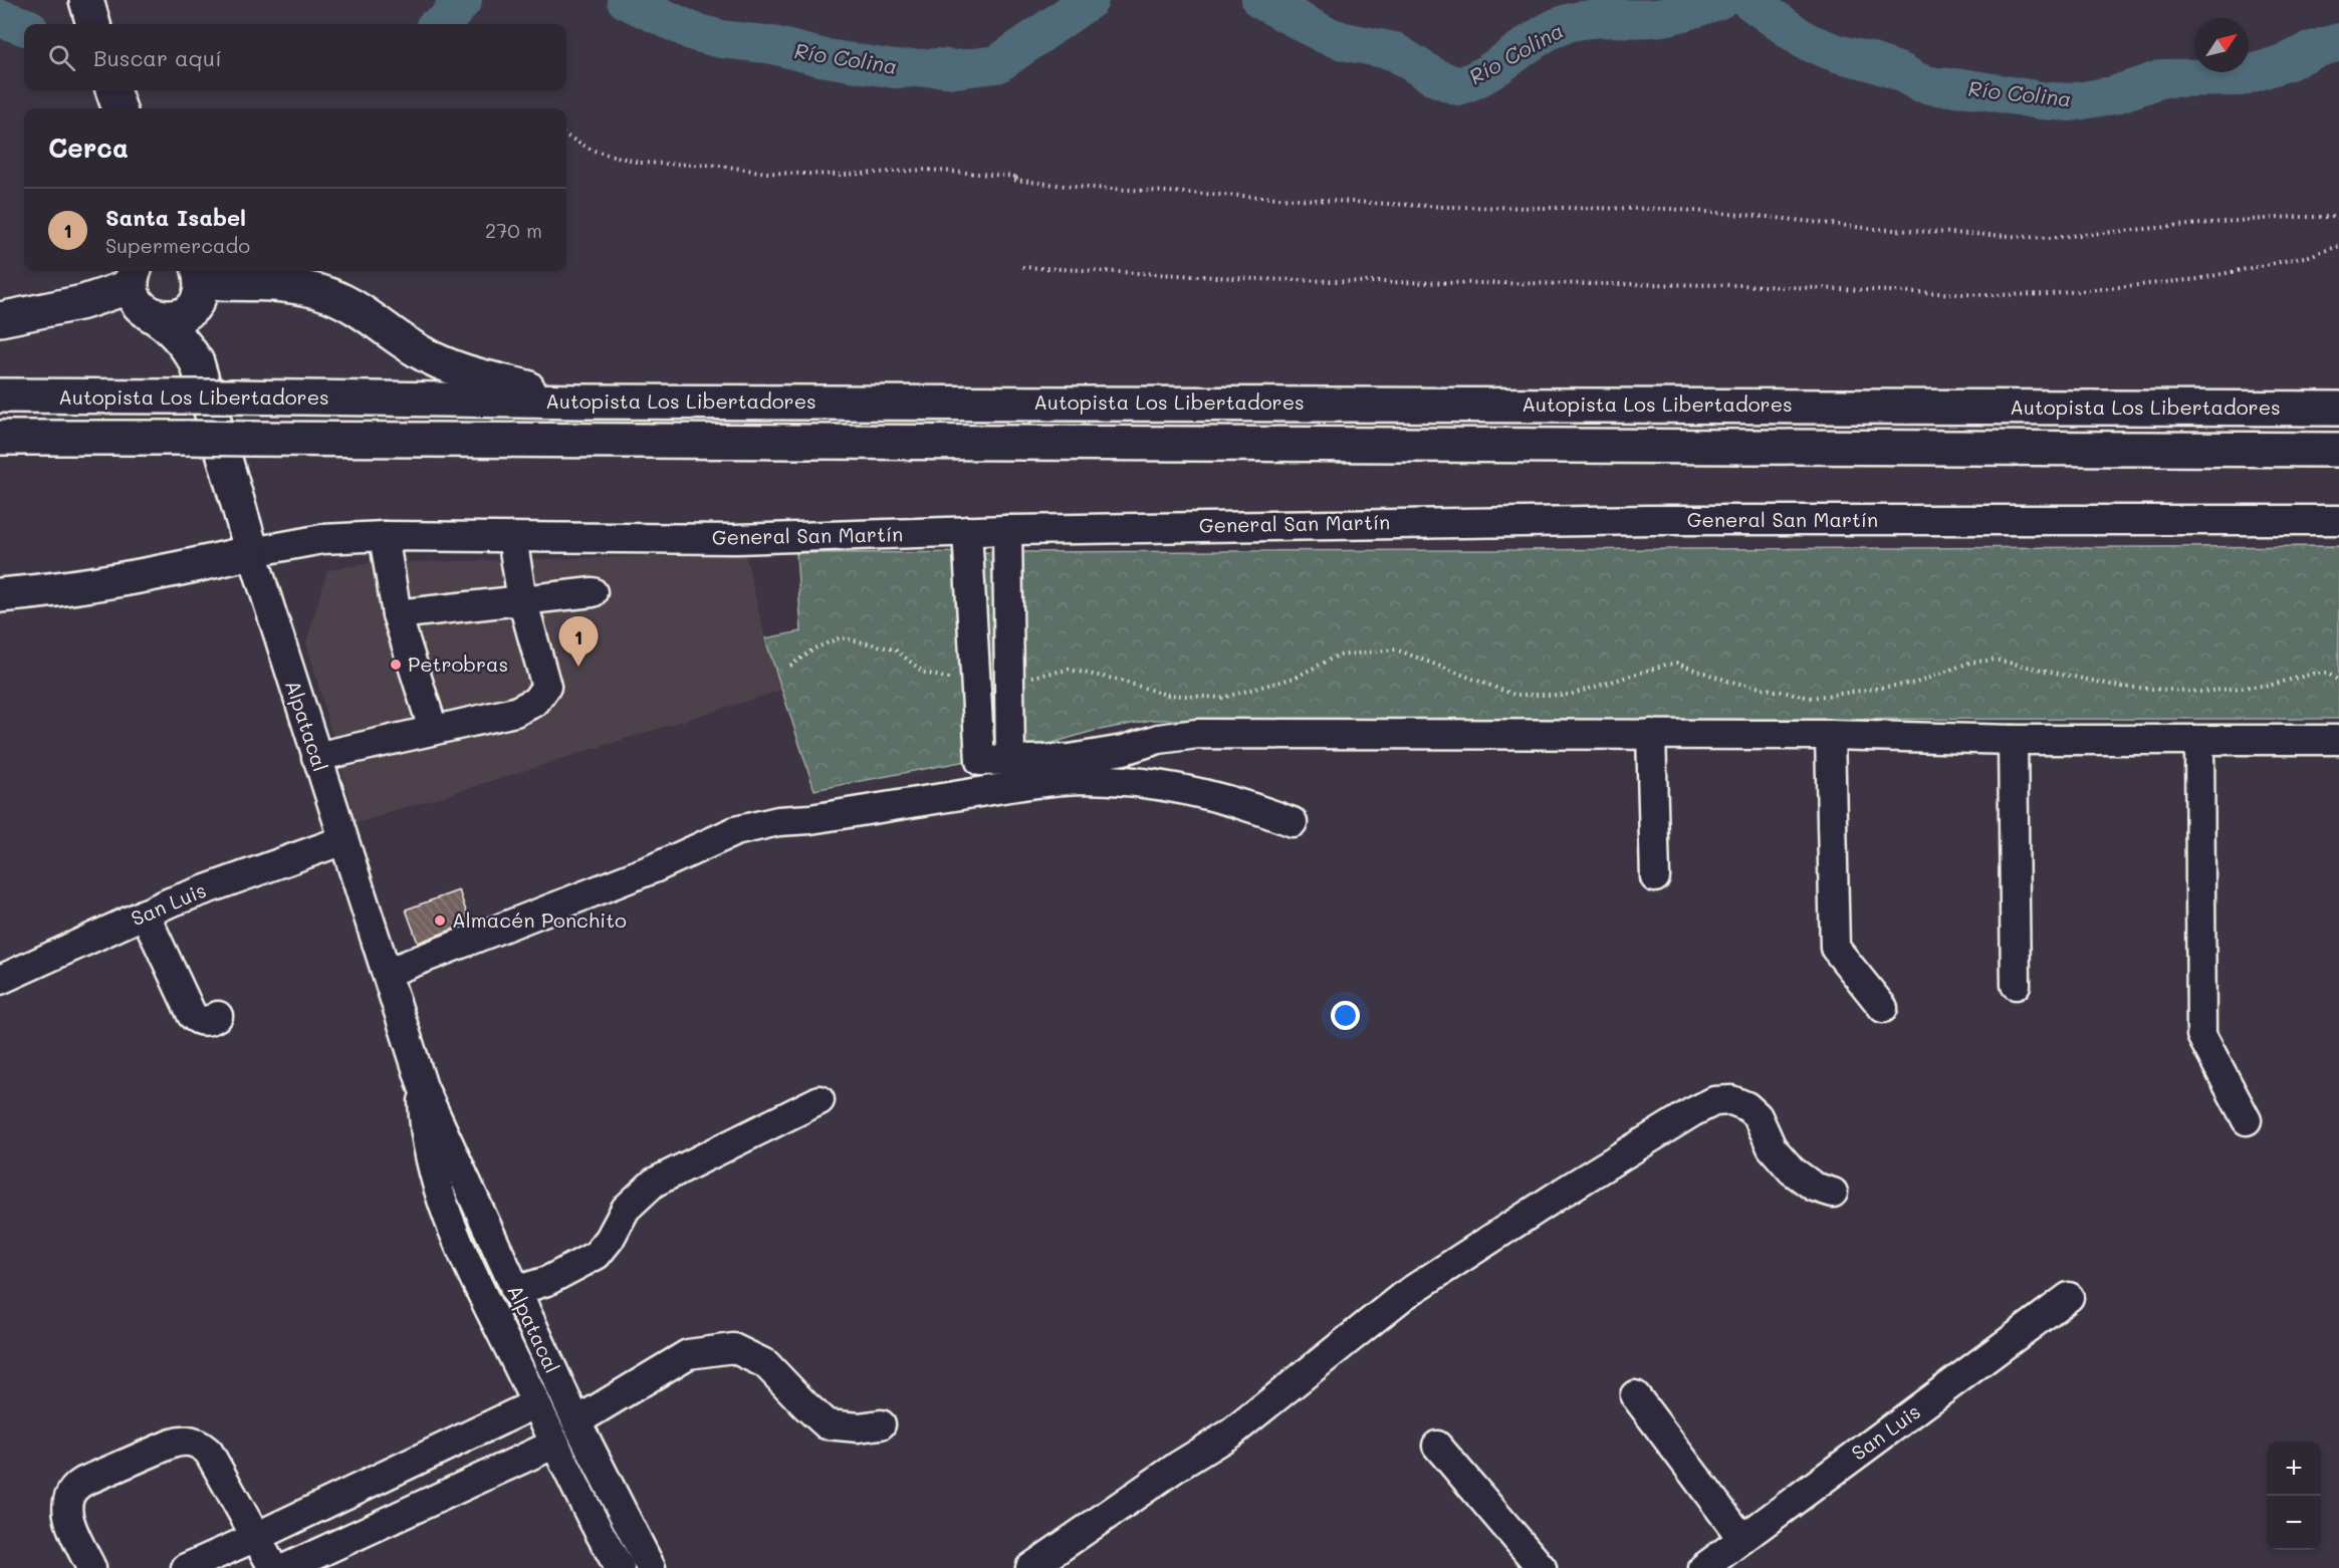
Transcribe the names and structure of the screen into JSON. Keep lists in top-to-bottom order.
{
  "streets": {
    "main road": ["Autopista Los Libertadores", "Alpatacal"],
    "street": ["General San Martín", "San Luis"]
  },
  "crossings": [
    ["General San Martín", "Alpatacal"],
    ["Alpatacal", "San Luis"]
  ],
  "water": ["Río Colina"],
  "places": ["Petrobras", "Almacén Ponchito"],
  "north": "top right",
  "page": {
    "search": "Buscar aquí",
    "heading": "Cerca",
    "list": [
      {
        "mark": "1",
        "name": "Santa Isabel",
        "note": "Supermercado",
        "value": "270 m"
      }
    ],
    "pins": "1",
    "map_buttons": ["+", "−"]
  }
}
